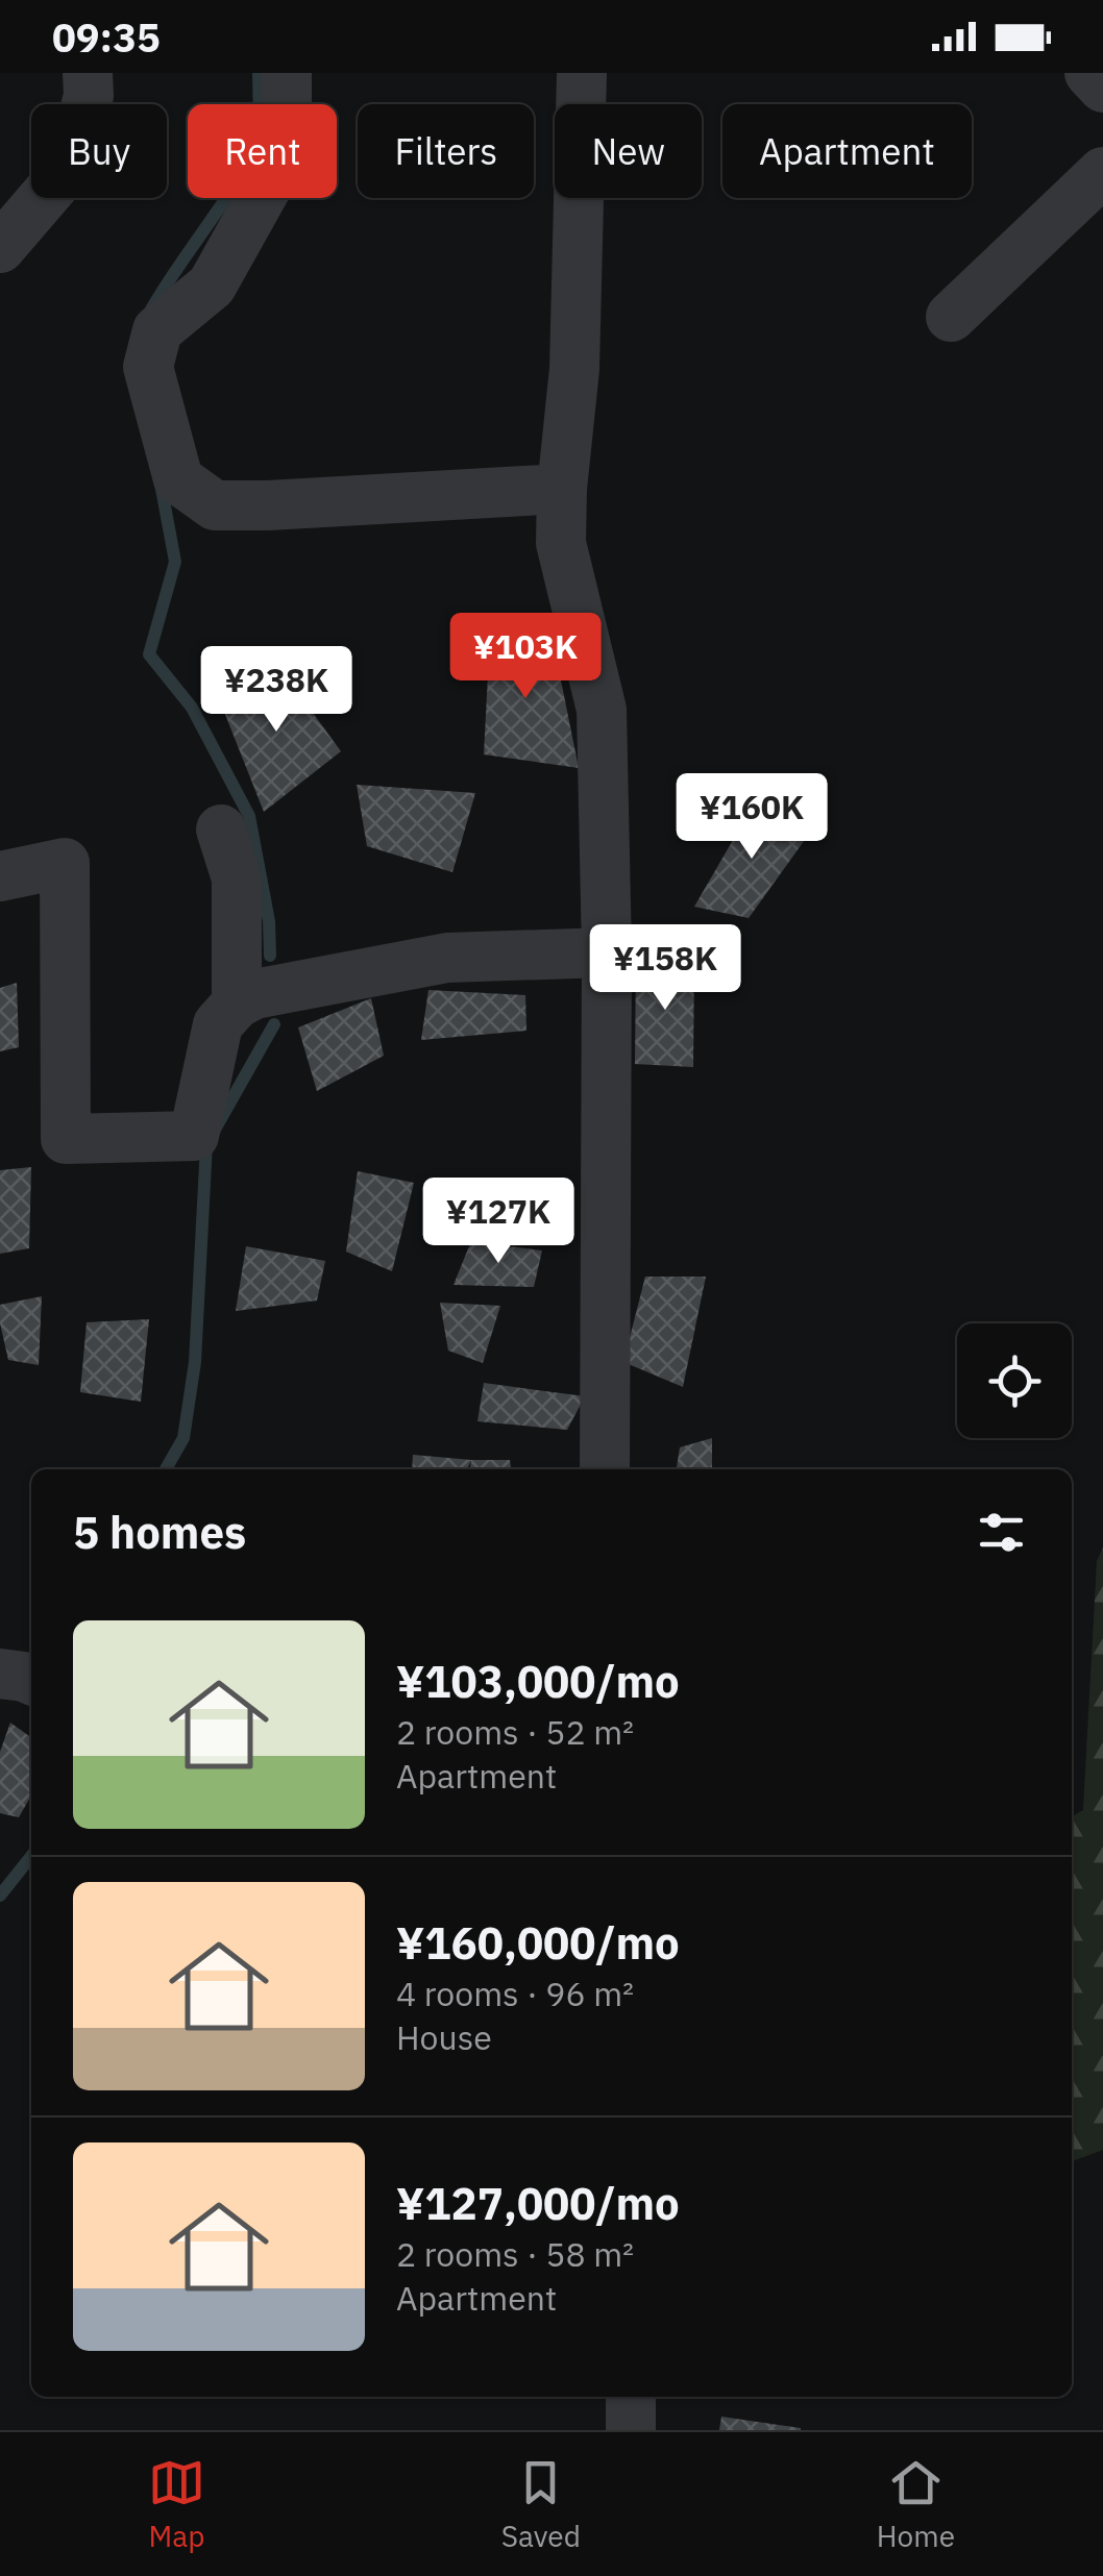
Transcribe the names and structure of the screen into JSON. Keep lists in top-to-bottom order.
{
  "page": {
    "status": "09:35",
    "chip": [
      "Buy",
      "Rent",
      "Filters",
      "New",
      "Apartment"
    ],
    "price": [
      "¥103K",
      "¥238K",
      "¥160K",
      "¥158K",
      "¥127K"
    ],
    "heading": "5 homes",
    "list": [
      {
        "name": "¥103,000/mo",
        "note": "2 rooms · 52 m² · Apartment"
      },
      {
        "name": "¥160,000/mo",
        "note": "4 rooms · 96 m² · House"
      },
      {
        "name": "¥127,000/mo",
        "note": "2 rooms · 58 m² · Apartment"
      }
    ],
    "tabs": ["Map", "Saved", "Home"]
  }
}
